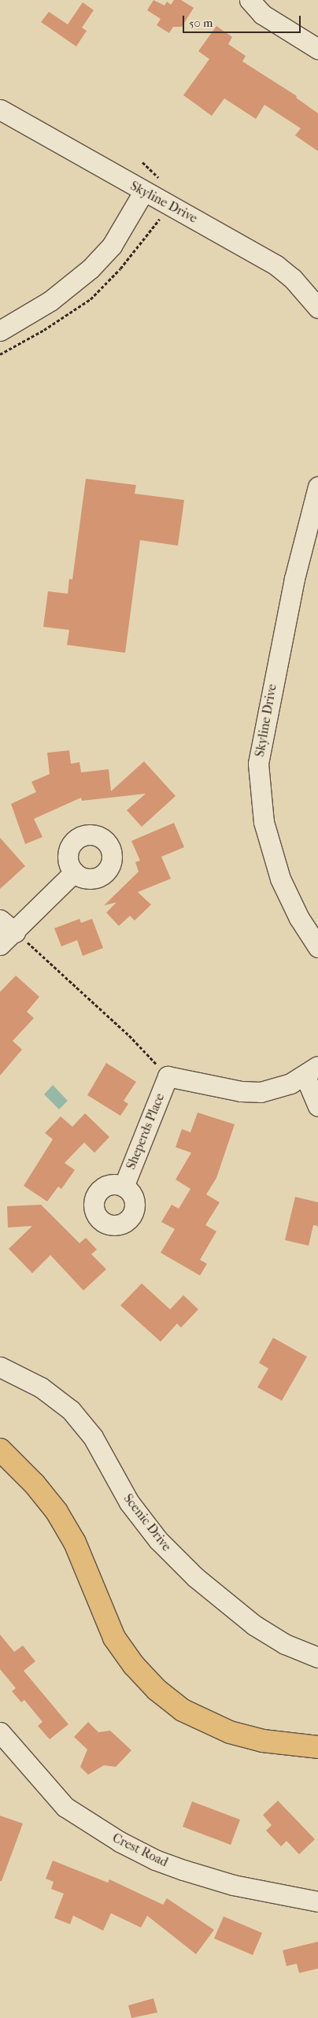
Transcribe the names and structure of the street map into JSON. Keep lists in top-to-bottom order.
{
  "streets": {
    "street": [
      "Skyline Drive",
      "Sheperds Place",
      "Scenic Drive",
      "Crest Road"
    ]
  },
  "scale_bar": "50 m"
}
